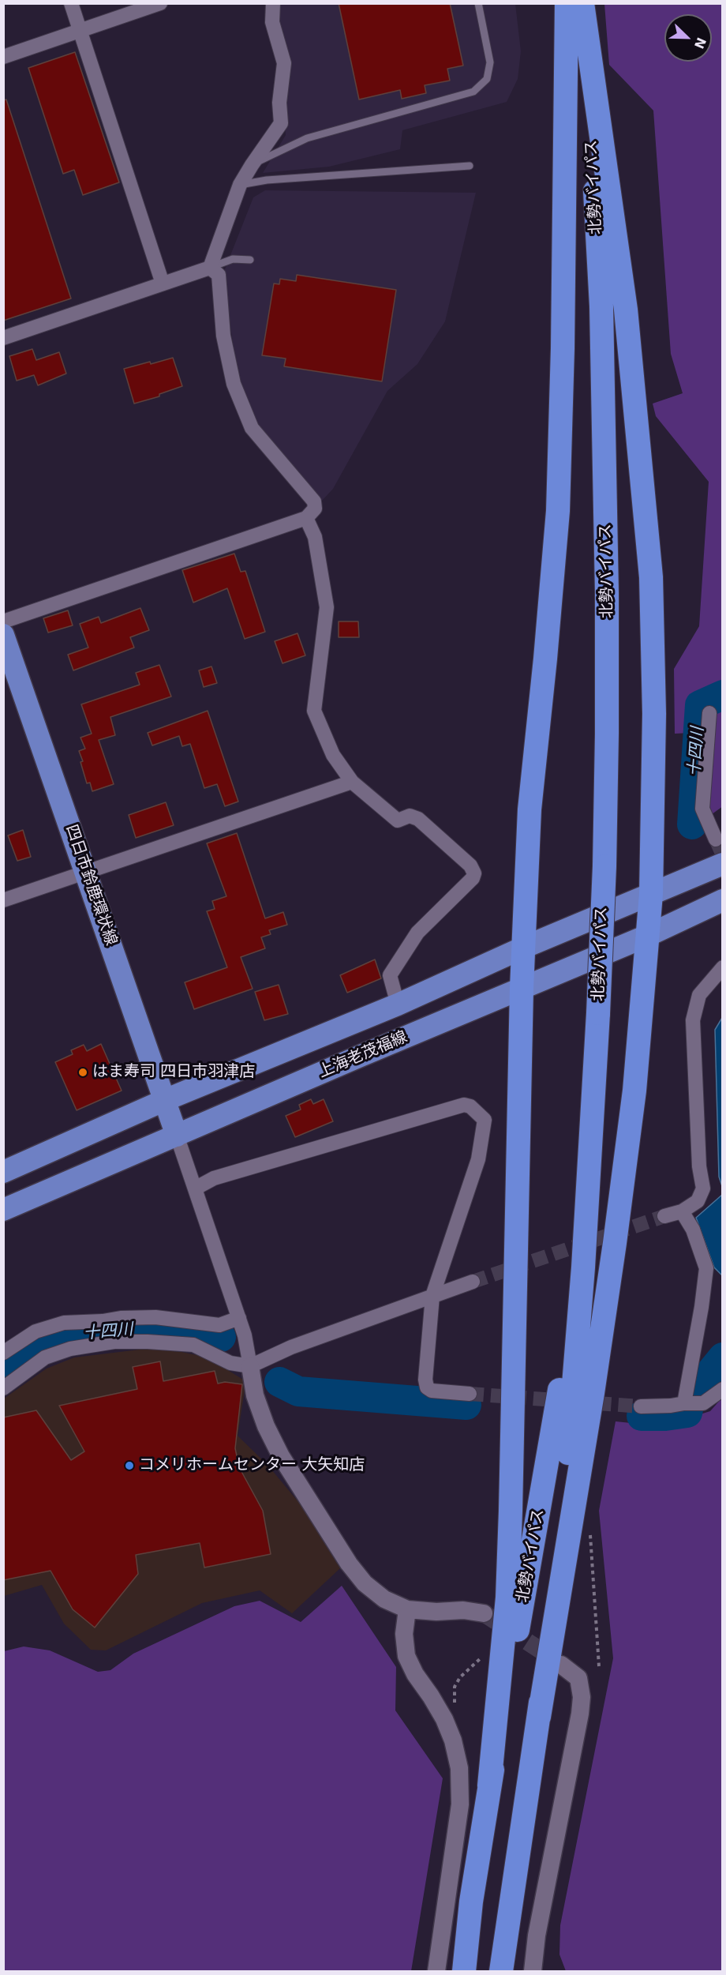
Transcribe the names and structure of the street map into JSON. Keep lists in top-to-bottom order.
{
  "streets": {
    "highway": ["北勢バイパス"],
    "main road": ["四日市鈴鹿環状線", "上海老茂福線"]
  },
  "crossings": [
    ["四日市鈴鹿環状線", "上海老茂福線"]
  ],
  "water": ["十四川"],
  "places": ["はま寿司 四日市羽津店", "コメリホームセンター 大矢知店"],
  "north": "bottom right"
}
